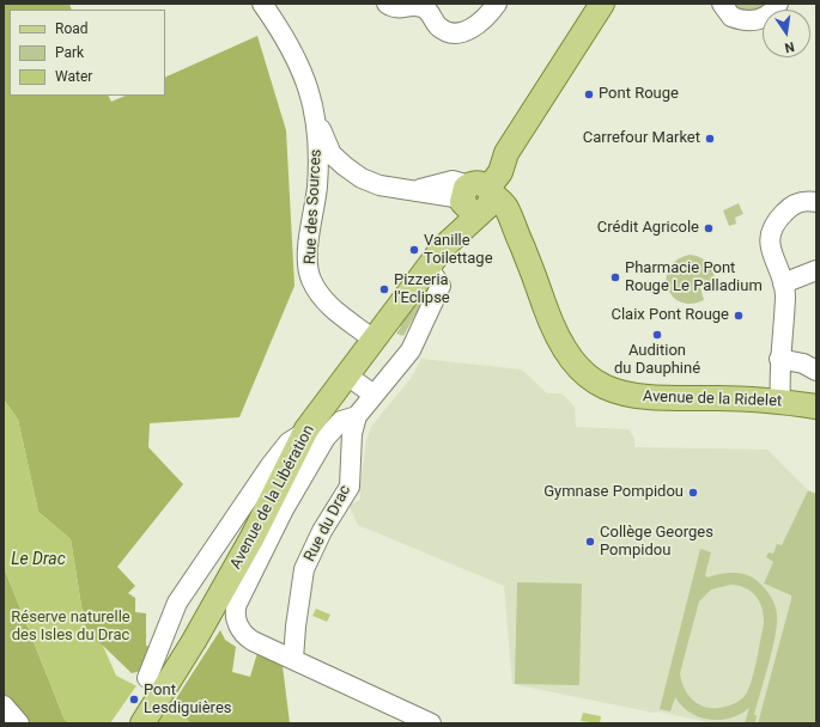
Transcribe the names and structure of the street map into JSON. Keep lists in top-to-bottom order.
{
  "streets": {
    "main road": ["Avenue de la Ridelet", "Avenue de la Libération"],
    "street": ["Rue des Sources", "Rue du Drac"]
  },
  "crossings": [
    ["Rue des Sources", "Avenue de la Libération"],
    ["Avenue de la Ridelet", "Avenue de la Libération"],
    ["Avenue de la Libération", "Rue du Drac"]
  ],
  "water": ["Le Drac"],
  "parks": ["Réserve naturelle des Isles du Drac"],
  "places": [
    "Pont Rouge",
    "Carrefour Market",
    "Crédit Agricole",
    "Vanille Toilettage",
    "Pharmacie Pont Rouge Le Palladium",
    "Pizzeria l'Eclipse",
    "Claix Pont Rouge",
    "Audition du Dauphiné",
    "Gymnase Pompidou",
    "Collège Georges Pompidou",
    "Pont Lesdiguières"
  ],
  "legend": ["Road", "Park", "Water"],
  "north": "bottom"
}
